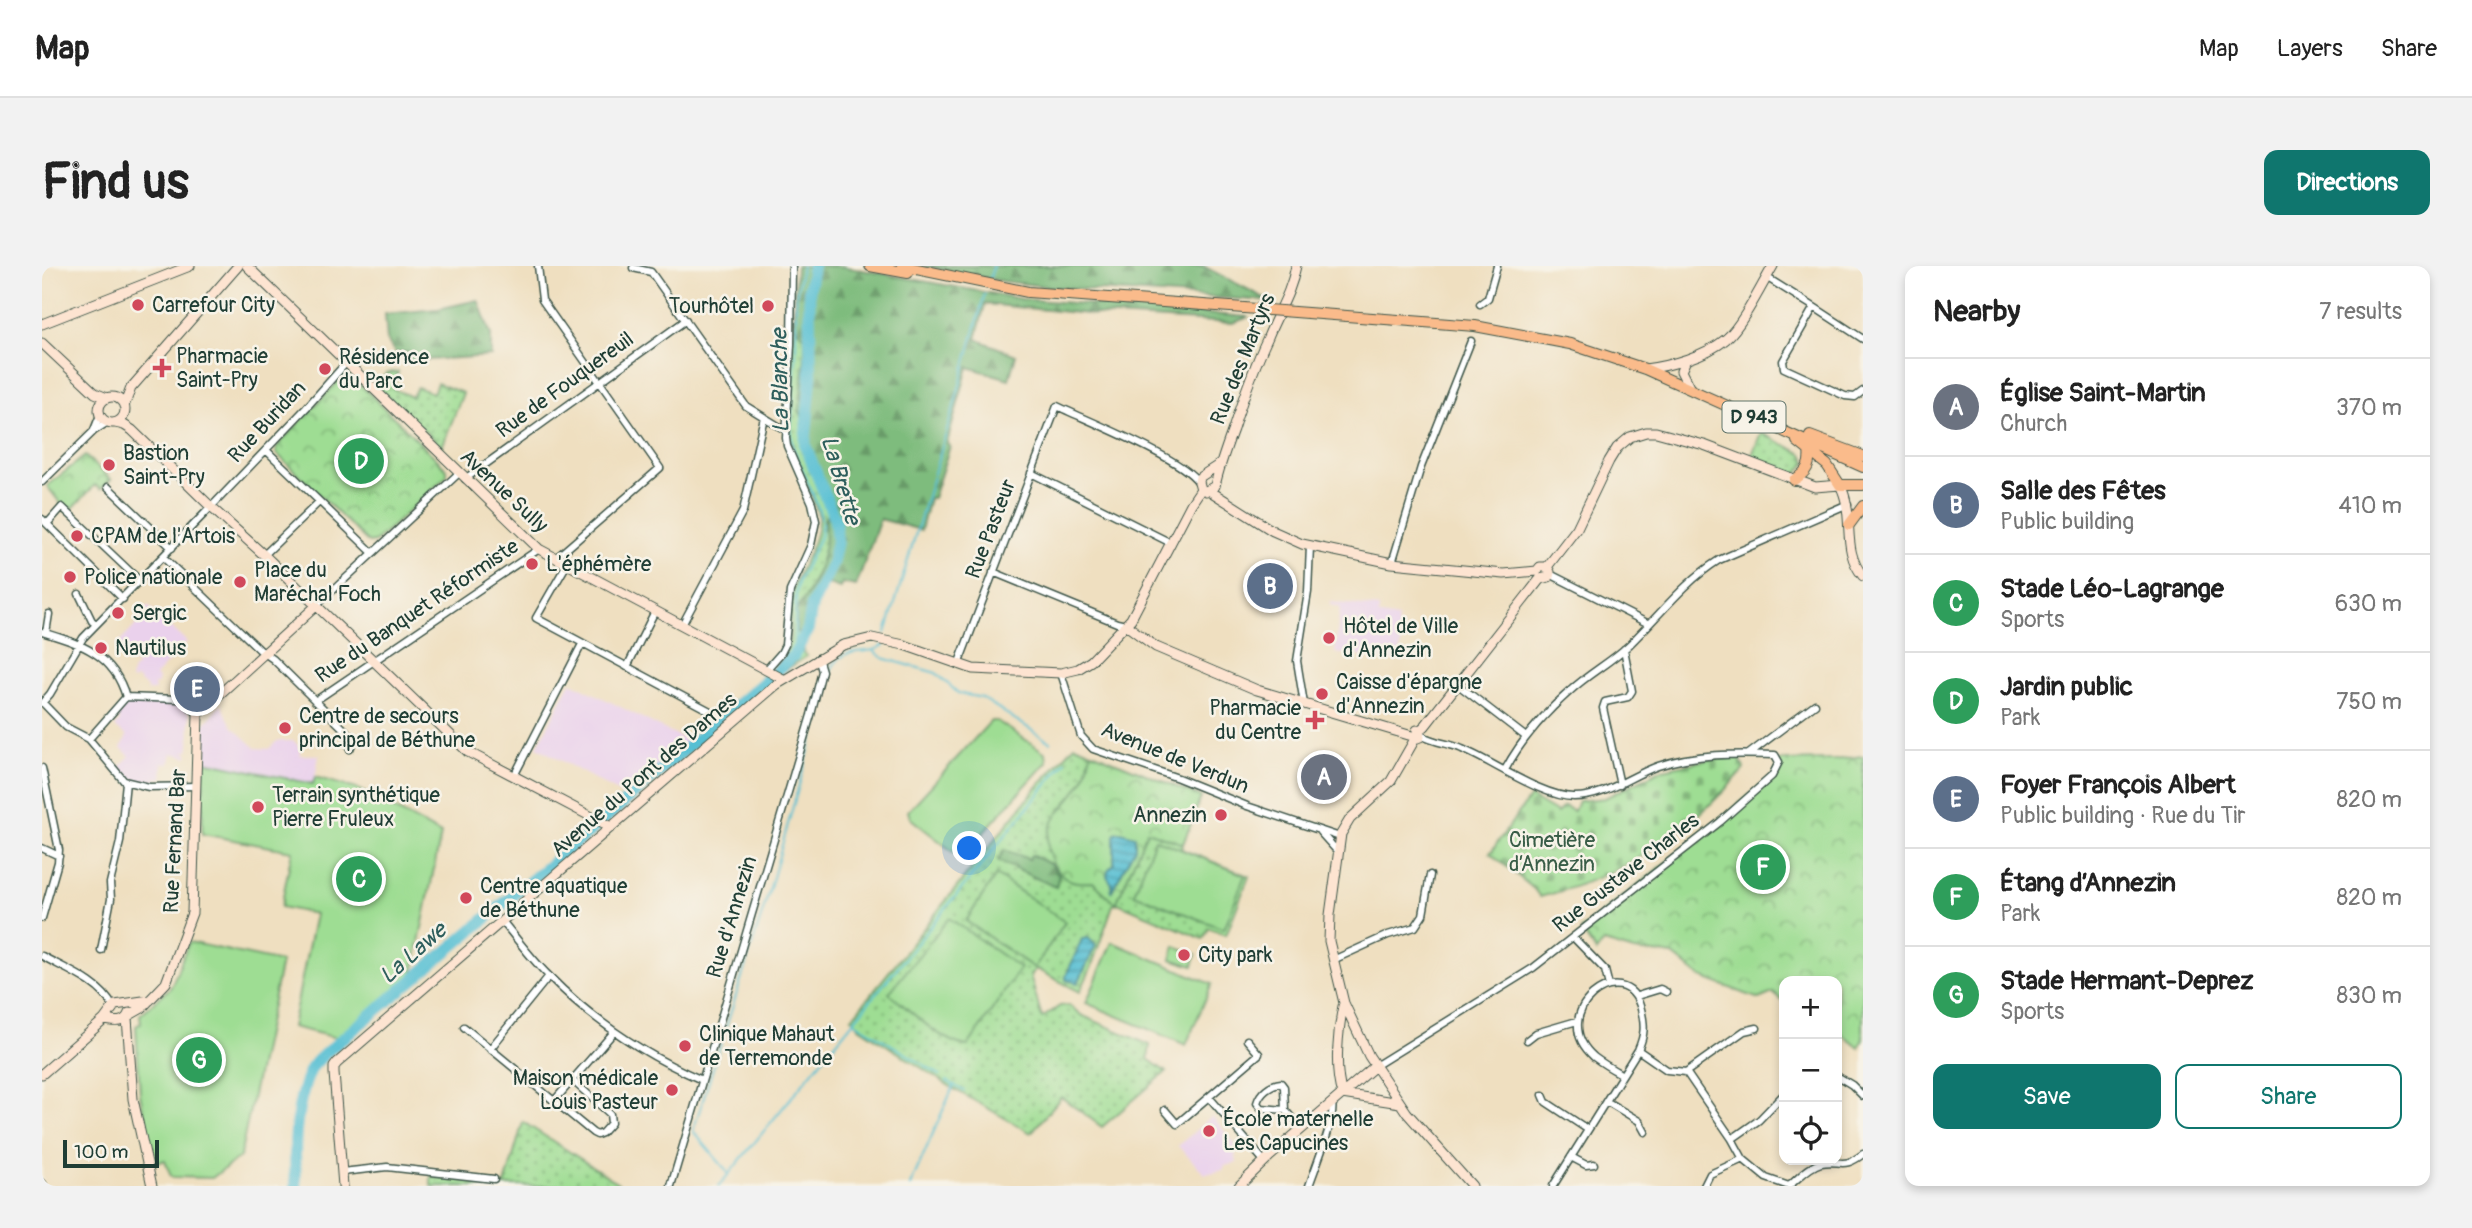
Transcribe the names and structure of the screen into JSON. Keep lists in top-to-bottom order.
{
  "streets": {
    "main road": ["D 943"],
    "street": [
      "Rue des Martyrs",
      "Rue de Fouquereuil",
      "Rue Buridan",
      "Avenue Sully",
      "Rue Pasteur",
      "Rue du Banquet Réformiste",
      "Avenue de Verdun",
      "Avenue du Pont des Dames",
      "Rue Fernand Bar",
      "Rue Gustave Charles",
      "Rue d'Annezin"
    ]
  },
  "crossings": [
    ["Rue des Martyrs", "Rue Pasteur"],
    ["Rue des Martyrs", "Avenue de Verdun"],
    ["Rue des Martyrs", "Avenue du Pont des Dames"],
    ["Rue de Fouquereuil", "Avenue Sully"],
    ["Rue Buridan", "Avenue Sully"],
    ["Avenue Sully", "Rue du Banquet Réformiste"],
    ["Avenue Sully", "Avenue du Pont des Dames"],
    ["Rue Pasteur", "Avenue du Pont des Dames"],
    ["Avenue de Verdun", "Avenue du Pont des Dames"],
    ["Avenue du Pont des Dames", "Rue d'Annezin"]
  ],
  "water": ["La Blanche", "La Brette", "La Lawe"],
  "parks": ["Cimetière d’Annezin"],
  "places": {
    "other": [
      "Carrefour City",
      "Tourhôtel",
      "Résidence du Parc",
      "Bastion Saint-Pry",
      "CPAM de l'Artois",
      "L'éphémère",
      "Police nationale",
      "Place du Maréchal Foch",
      "Sergic",
      "Hôtel de Ville d'Annezin",
      "Nautilus",
      "Caisse d'épargne d'Annezin",
      "Centre de secours principal de Béthune",
      "Terrain synthétique Pierre Fruleux",
      "Annezin",
      "Centre aquatique de Béthune",
      "City park",
      "Clinique Mahaut de Terremonde",
      "Maison médicale Louis Pasteur",
      "École maternelle Les Capucines"
    ],
    "health": ["Pharmacie Saint-Pry", "Pharmacie du Centre"]
  },
  "scale_bar": "100 m",
  "page": {
    "header": "Map",
    "nav": ["Map", "Layers", "Share"],
    "buttons": [
      "Directions",
      ["Save", "Share"]
    ],
    "title": "Find us",
    "heading": ["Nearby", "7 results"],
    "list": [
      {
        "mark": "A",
        "name": "Église Saint-Martin",
        "note": "Church",
        "value": "370 m"
      },
      {
        "mark": "B",
        "name": "Salle des Fêtes",
        "note": "Public building",
        "value": "410 m"
      },
      {
        "mark": "C",
        "name": "Stade Léo-Lagrange",
        "note": "Sports",
        "value": "630 m"
      },
      {
        "mark": "D",
        "name": "Jardin public",
        "note": "Park",
        "value": "750 m"
      },
      {
        "mark": "E",
        "name": "Foyer François Albert",
        "note": "Public building · Rue du Tir",
        "value": "820 m"
      },
      {
        "mark": "F",
        "name": "Étang d’Annezin",
        "note": "Park",
        "value": "820 m"
      },
      {
        "mark": "G",
        "name": "Stade Hermant-Deprez",
        "note": "Sports",
        "value": "830 m"
      }
    ],
    "pins": [
      "D",
      "B",
      "E",
      "A",
      "F",
      "C",
      "G"
    ],
    "map_buttons": ["+", "−"],
    "scale": "100 m"
  }
}
